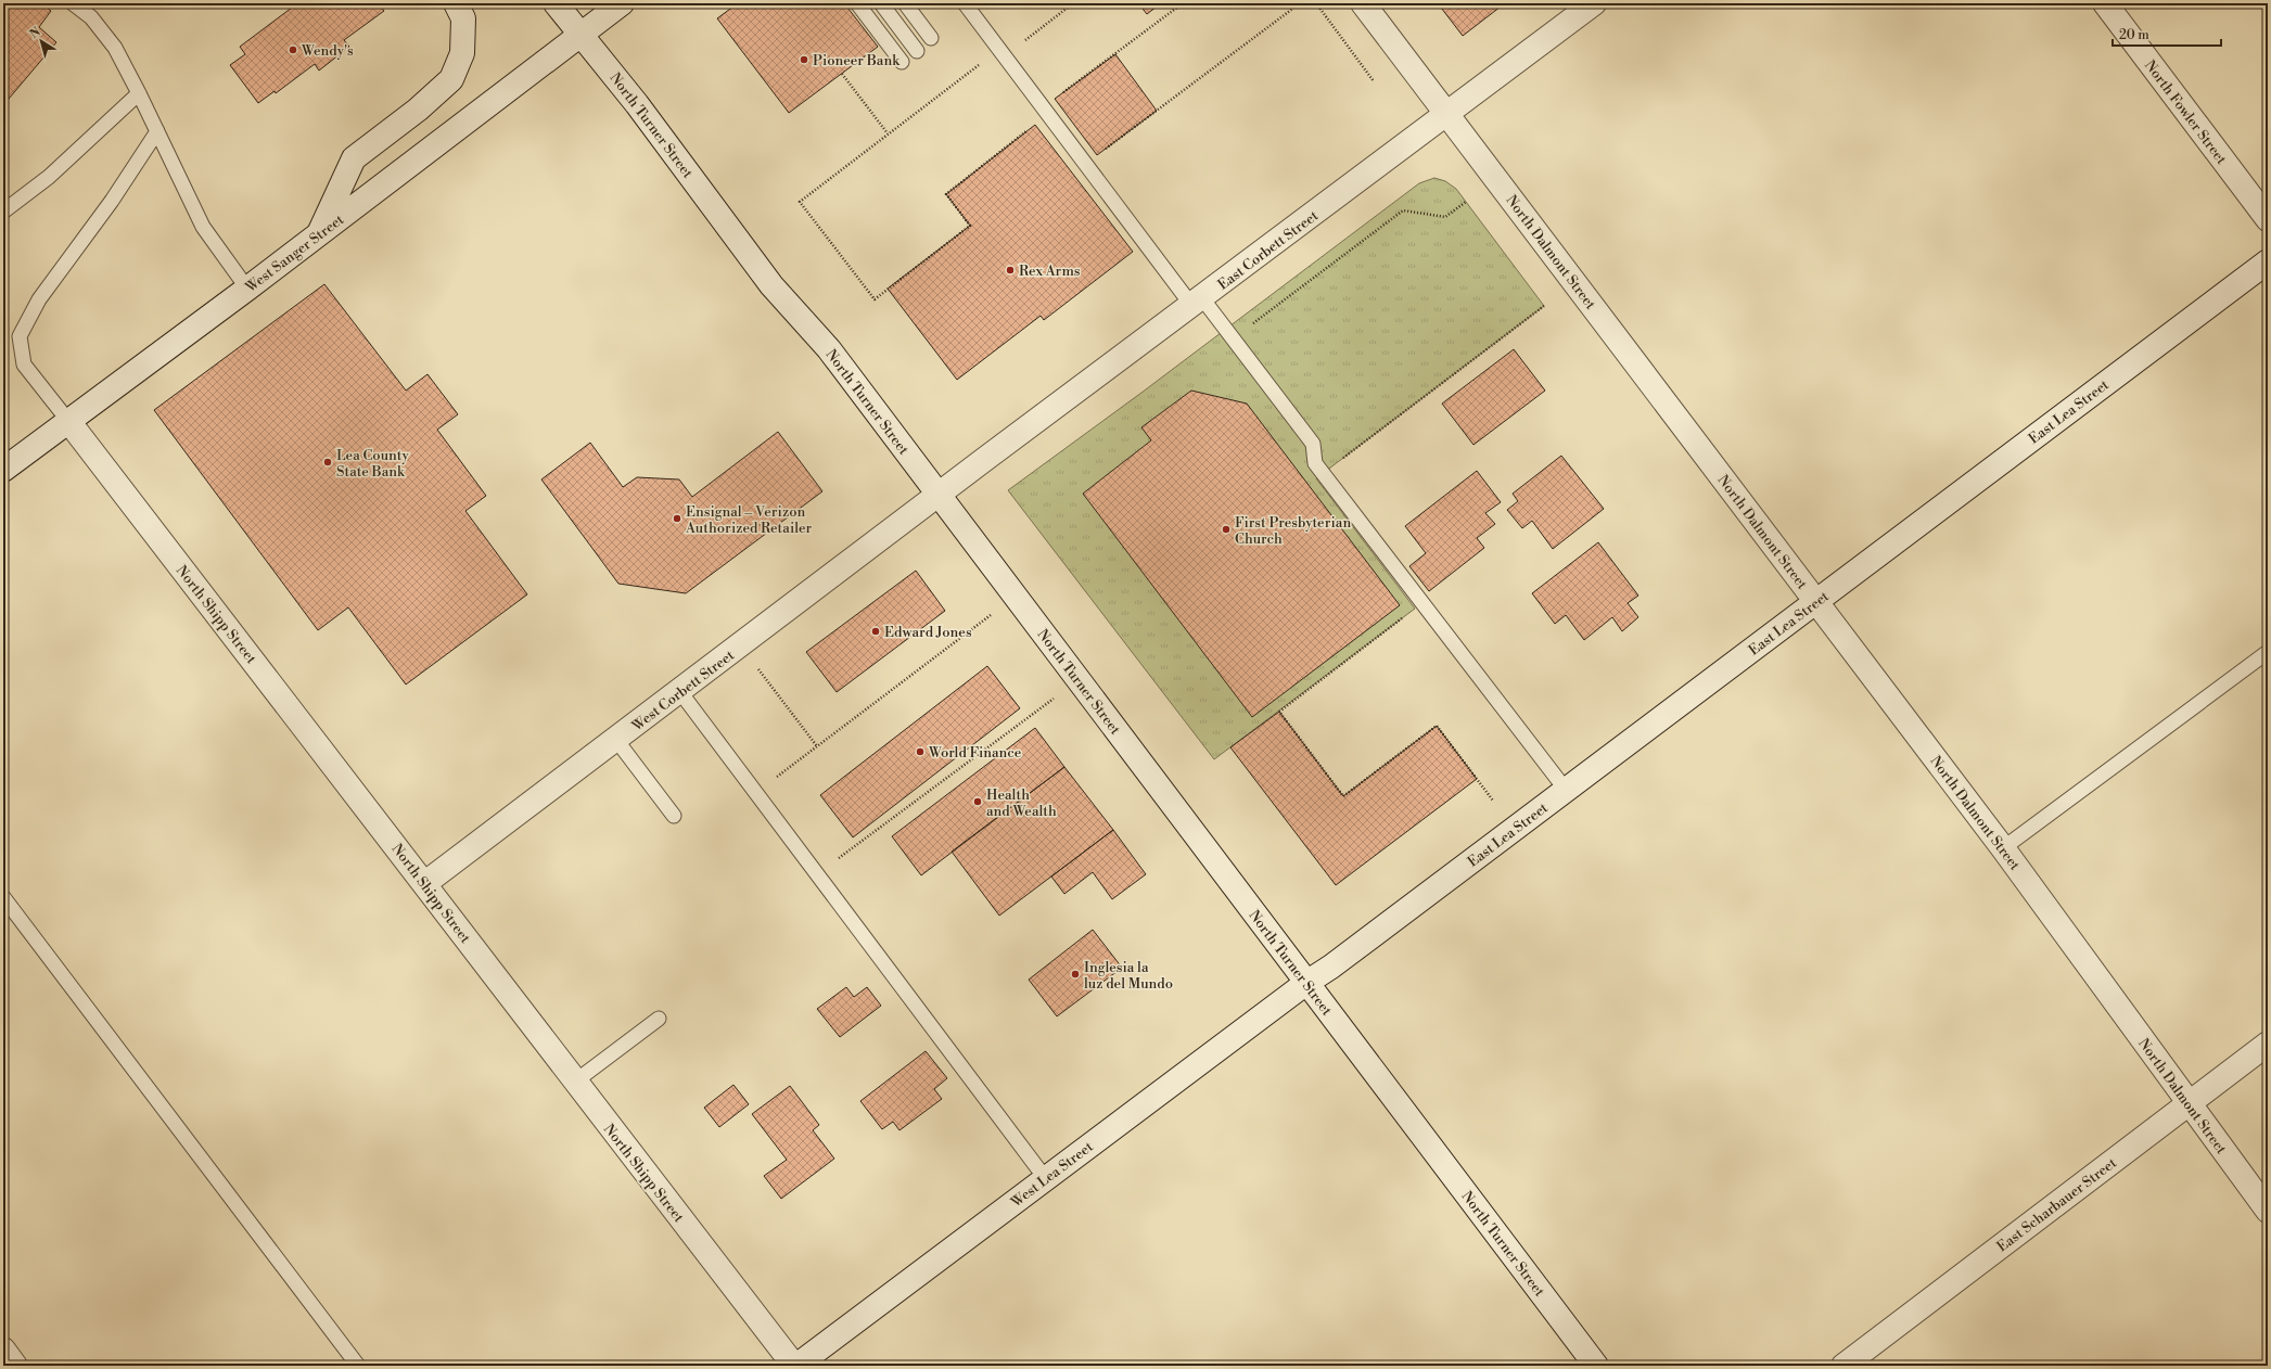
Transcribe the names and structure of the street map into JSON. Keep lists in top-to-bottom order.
{
  "streets": {
    "street": [
      "North Fowler Street",
      "North Turner Street",
      "East Corbett Street",
      "North Dalmont Street",
      "West Sanger Street",
      "East Lea Street",
      "North Shipp Street",
      "West Corbett Street",
      "West Lea Street",
      "East Scharbauer Street"
    ]
  },
  "crossings": [
    ["North Turner Street", "East Corbett Street"],
    ["North Turner Street", "West Sanger Street"],
    ["North Turner Street", "East Lea Street"],
    ["North Turner Street", "West Corbett Street"],
    ["North Turner Street", "West Lea Street"],
    ["East Corbett Street", "North Dalmont Street"],
    ["East Corbett Street", "West Corbett Street"],
    ["North Dalmont Street", "East Lea Street"],
    ["North Dalmont Street", "East Scharbauer Street"],
    ["West Sanger Street", "North Shipp Street"],
    ["East Lea Street", "West Lea Street"],
    ["North Shipp Street", "West Corbett Street"],
    ["North Shipp Street", "West Lea Street"]
  ],
  "places": [
    "Wendy's",
    "Pioneer Bank",
    "Rex Arms",
    "Lea County State Bank",
    "Ensignal – Verizon Authorized Retailer",
    "First Presbyterian Church",
    "Edward Jones",
    "World Finance",
    "Health and Wealth",
    "Inglesia la luz del Mundo"
  ],
  "scale_bar": "20 m",
  "north": "top left"
}
